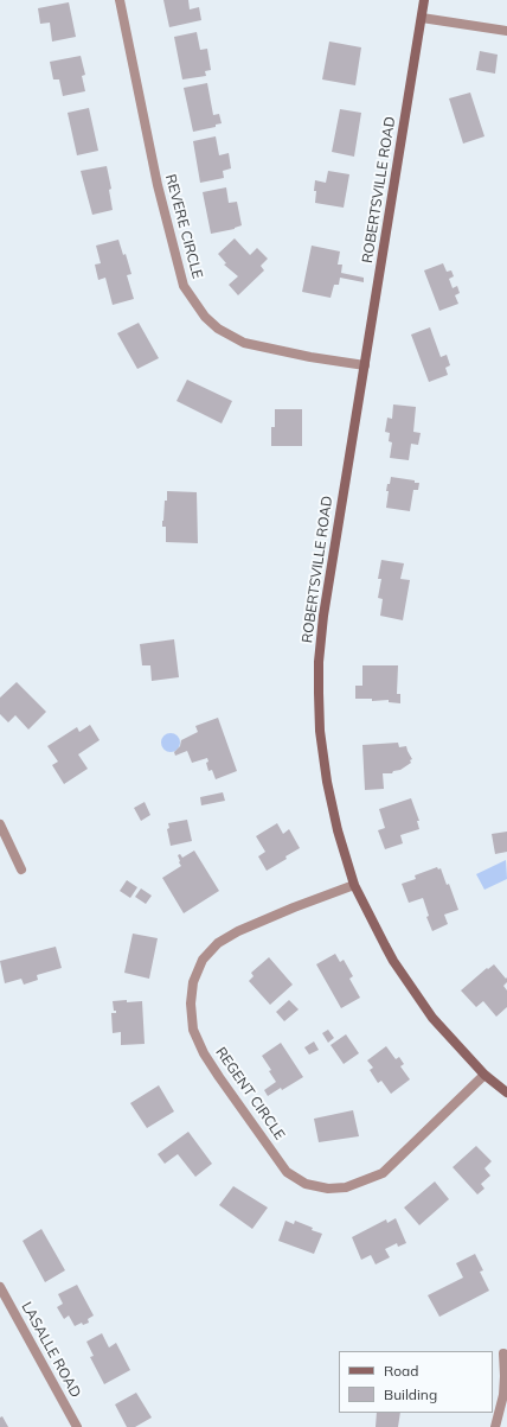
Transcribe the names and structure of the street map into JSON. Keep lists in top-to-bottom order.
{
  "streets": {
    "street": [
      "ROBERTSVILLE ROAD",
      "REVERE CIRCLE",
      "REGENT CIRCLE",
      "LASALLE ROAD"
    ]
  },
  "crossings": [
    ["ROBERTSVILLE ROAD", "REVERE CIRCLE"],
    ["ROBERTSVILLE ROAD", "REGENT CIRCLE"]
  ],
  "legend": ["Road", "Building"]
}
